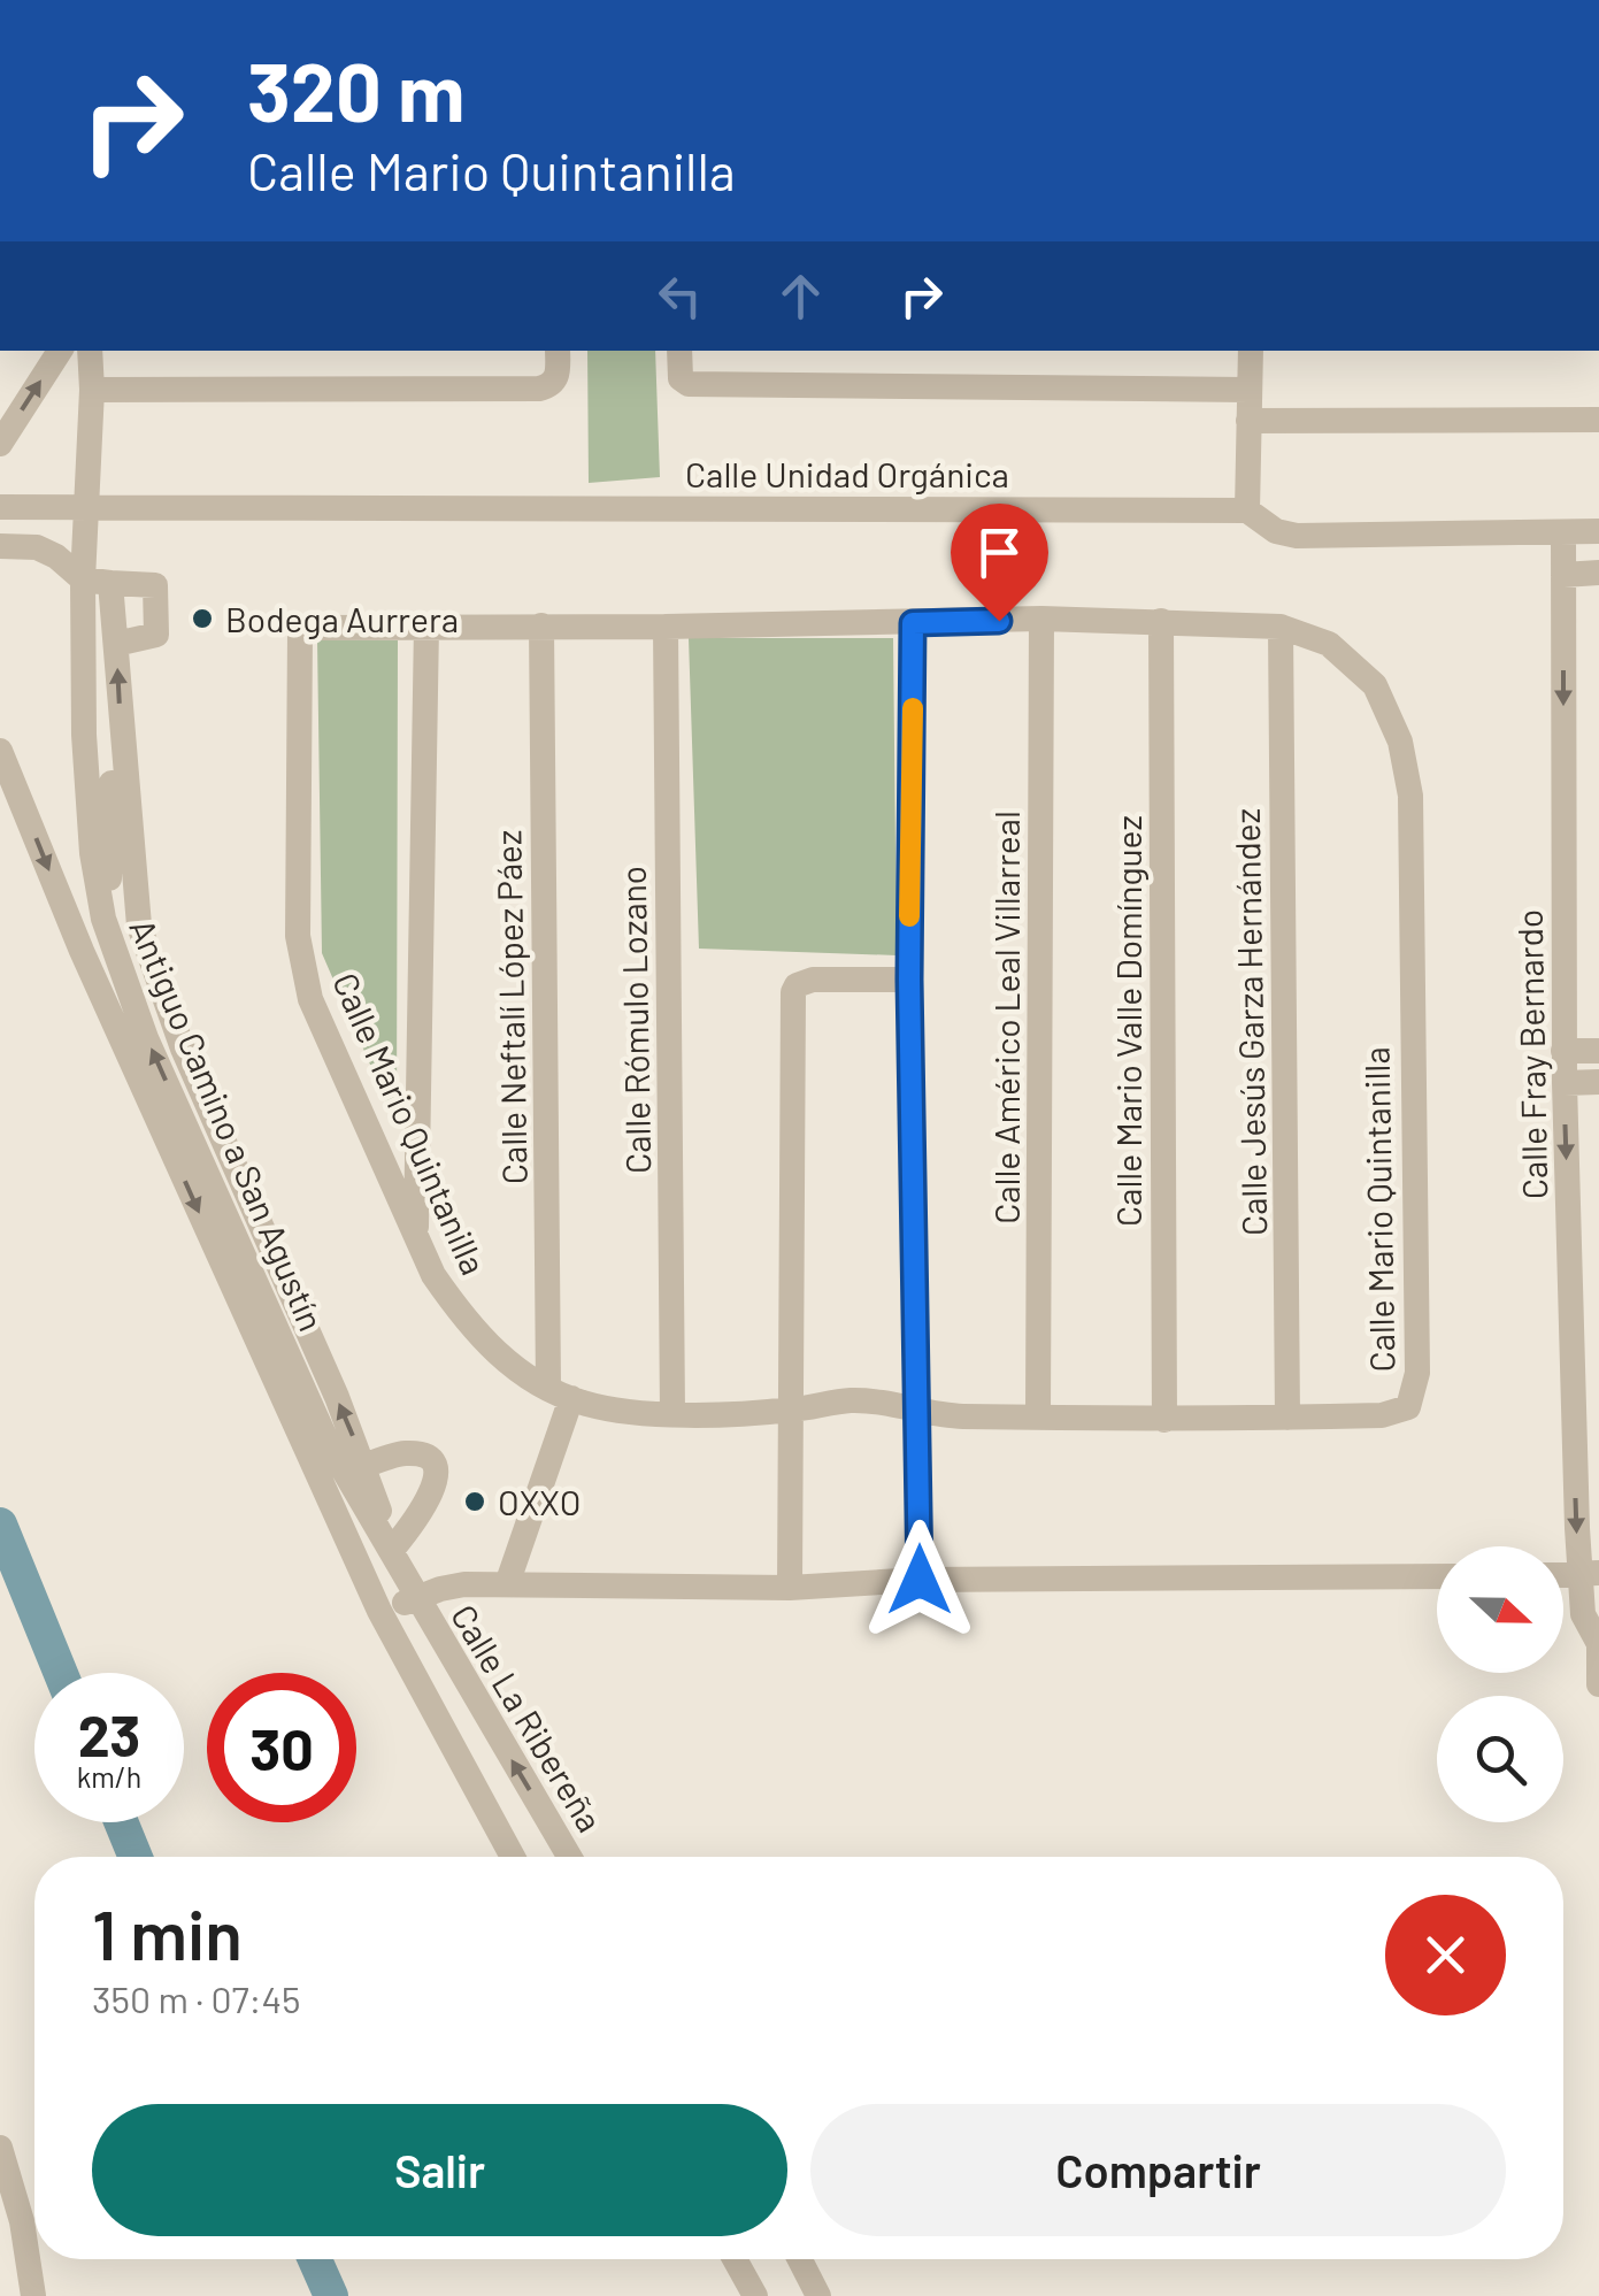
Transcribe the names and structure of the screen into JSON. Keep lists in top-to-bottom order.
{
  "streets": {
    "street": [
      "Calle Unidad Orgánica",
      "Calle Neftalí López Páez",
      "Calle Américo Leal Villarreal",
      "Calle Rómulo Lozano",
      "Calle Mario Valle Domínguez",
      "Calle Jesús Garza Hernández",
      "Calle Fray Bernardo",
      "Calle Mario Quintanilla",
      "Antiguo Camino a San Agustín",
      "Calle La Ribereña"
    ]
  },
  "crossings": [
    ["Calle Unidad Orgánica", "Calle Fray Bernardo"],
    ["Calle Unidad Orgánica", "Antiguo Camino a San Agustín"],
    ["Calle Neftalí López Páez", "Calle Mario Quintanilla"],
    ["Calle Américo Leal Villarreal", "Calle Mario Quintanilla"],
    ["Calle Rómulo Lozano", "Calle Mario Quintanilla"],
    ["Calle Mario Valle Domínguez", "Calle Mario Quintanilla"],
    ["Calle Jesús Garza Hernández", "Calle Mario Quintanilla"]
  ],
  "one_way": ["Calle Fray Bernardo"],
  "places": ["Bodega Aurrera", "OXXO"],
  "north": "right",
  "page": {
    "turn": ["320 m", "Calle Mario Quintanilla"],
    "speed": "23 km/h",
    "limit": "30",
    "heading": ["1 min", "350 m · 07:45"],
    "buttons": ["Salir", "Compartir"]
  }
}
